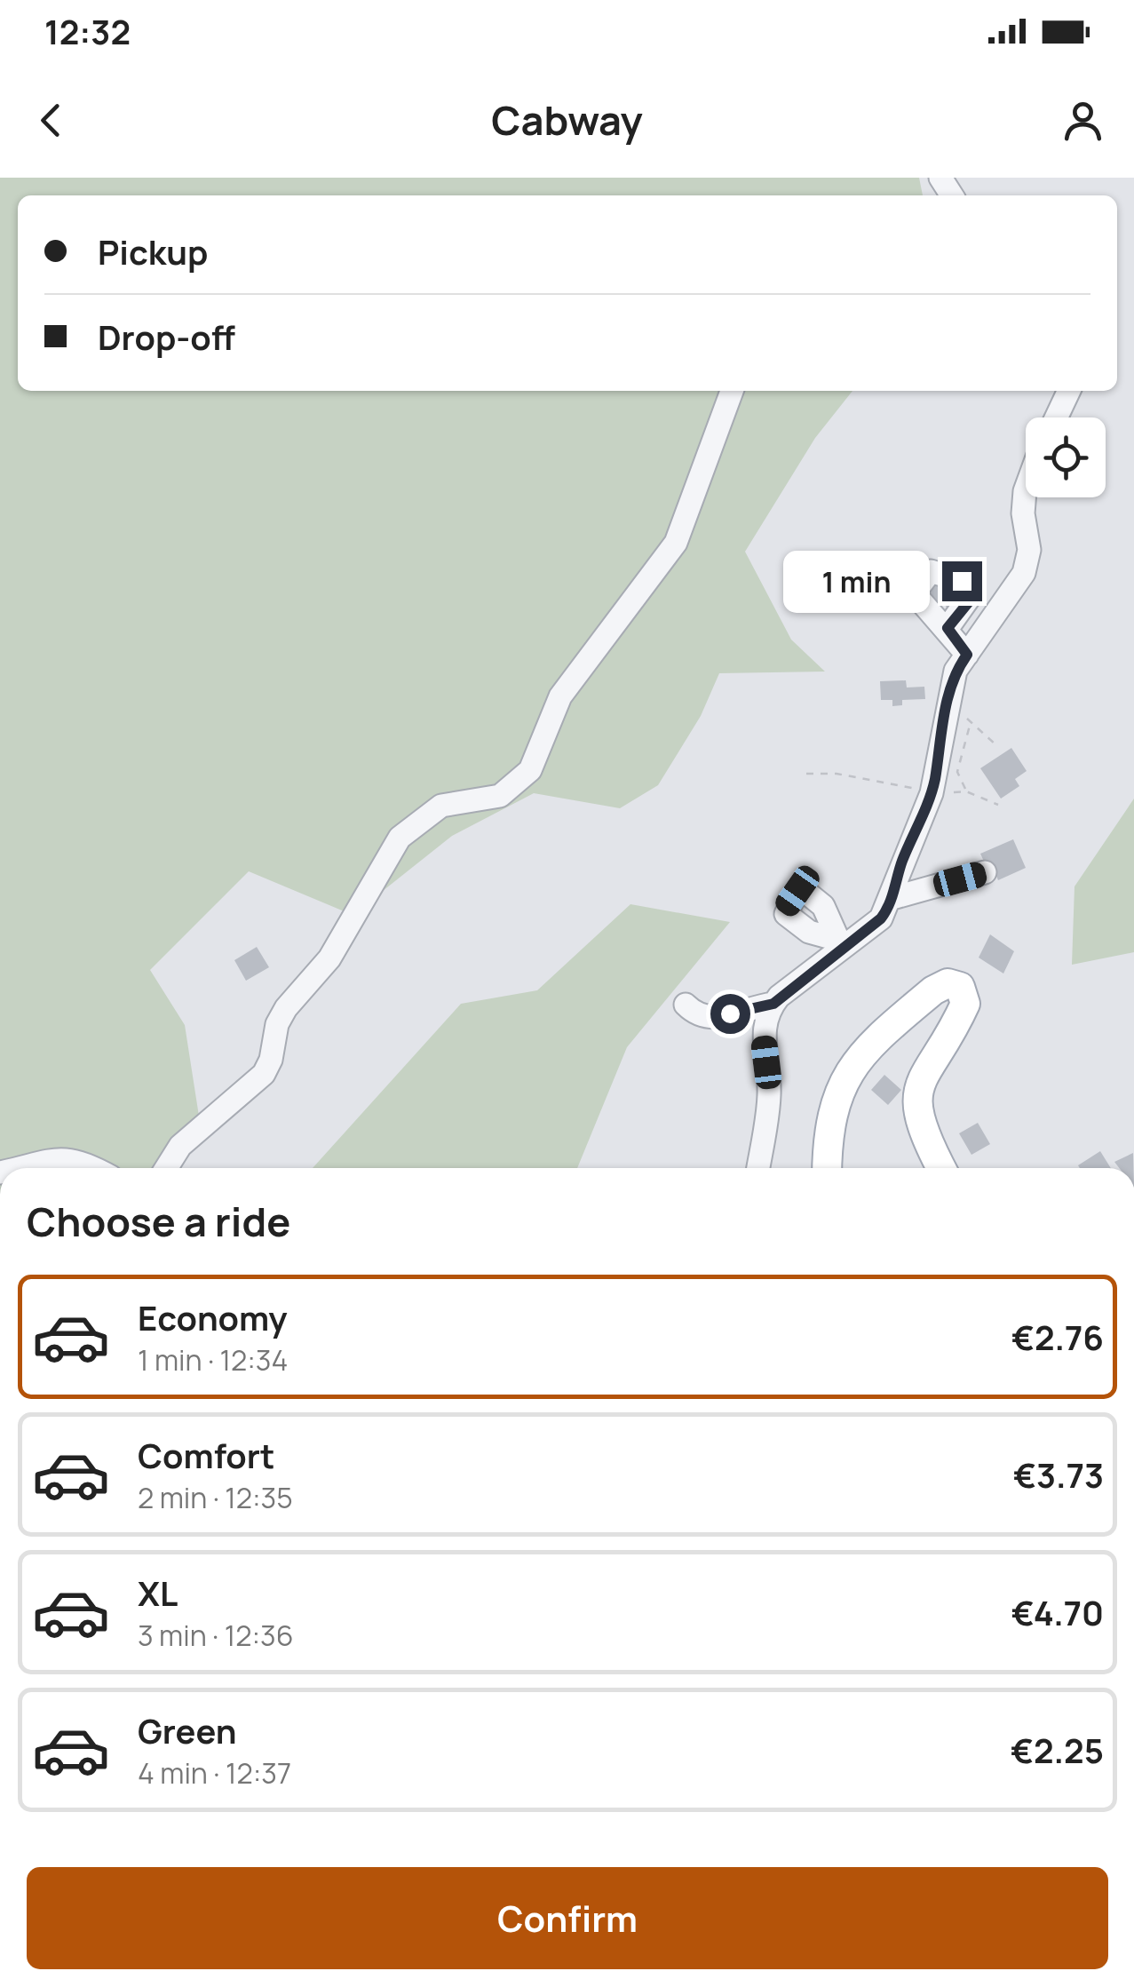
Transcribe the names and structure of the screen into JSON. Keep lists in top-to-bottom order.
{
  "page": {
    "status": "12:32",
    "header": "Cabway",
    "banner": ["Pickup", "Drop-off"],
    "bubble": "1 min",
    "heading": "Choose a ride",
    "list": [
      {
        "name": "Economy",
        "note": "1 min · 12:34",
        "value": "€2.76"
      },
      {
        "name": "Comfort",
        "note": "2 min · 12:35",
        "value": "€3.73"
      },
      {
        "name": "XL",
        "note": "3 min · 12:36",
        "value": "€4.70"
      },
      {
        "name": "Green",
        "note": "4 min · 12:37",
        "value": "€2.25"
      }
    ],
    "buttons": "Confirm"
  }
}
